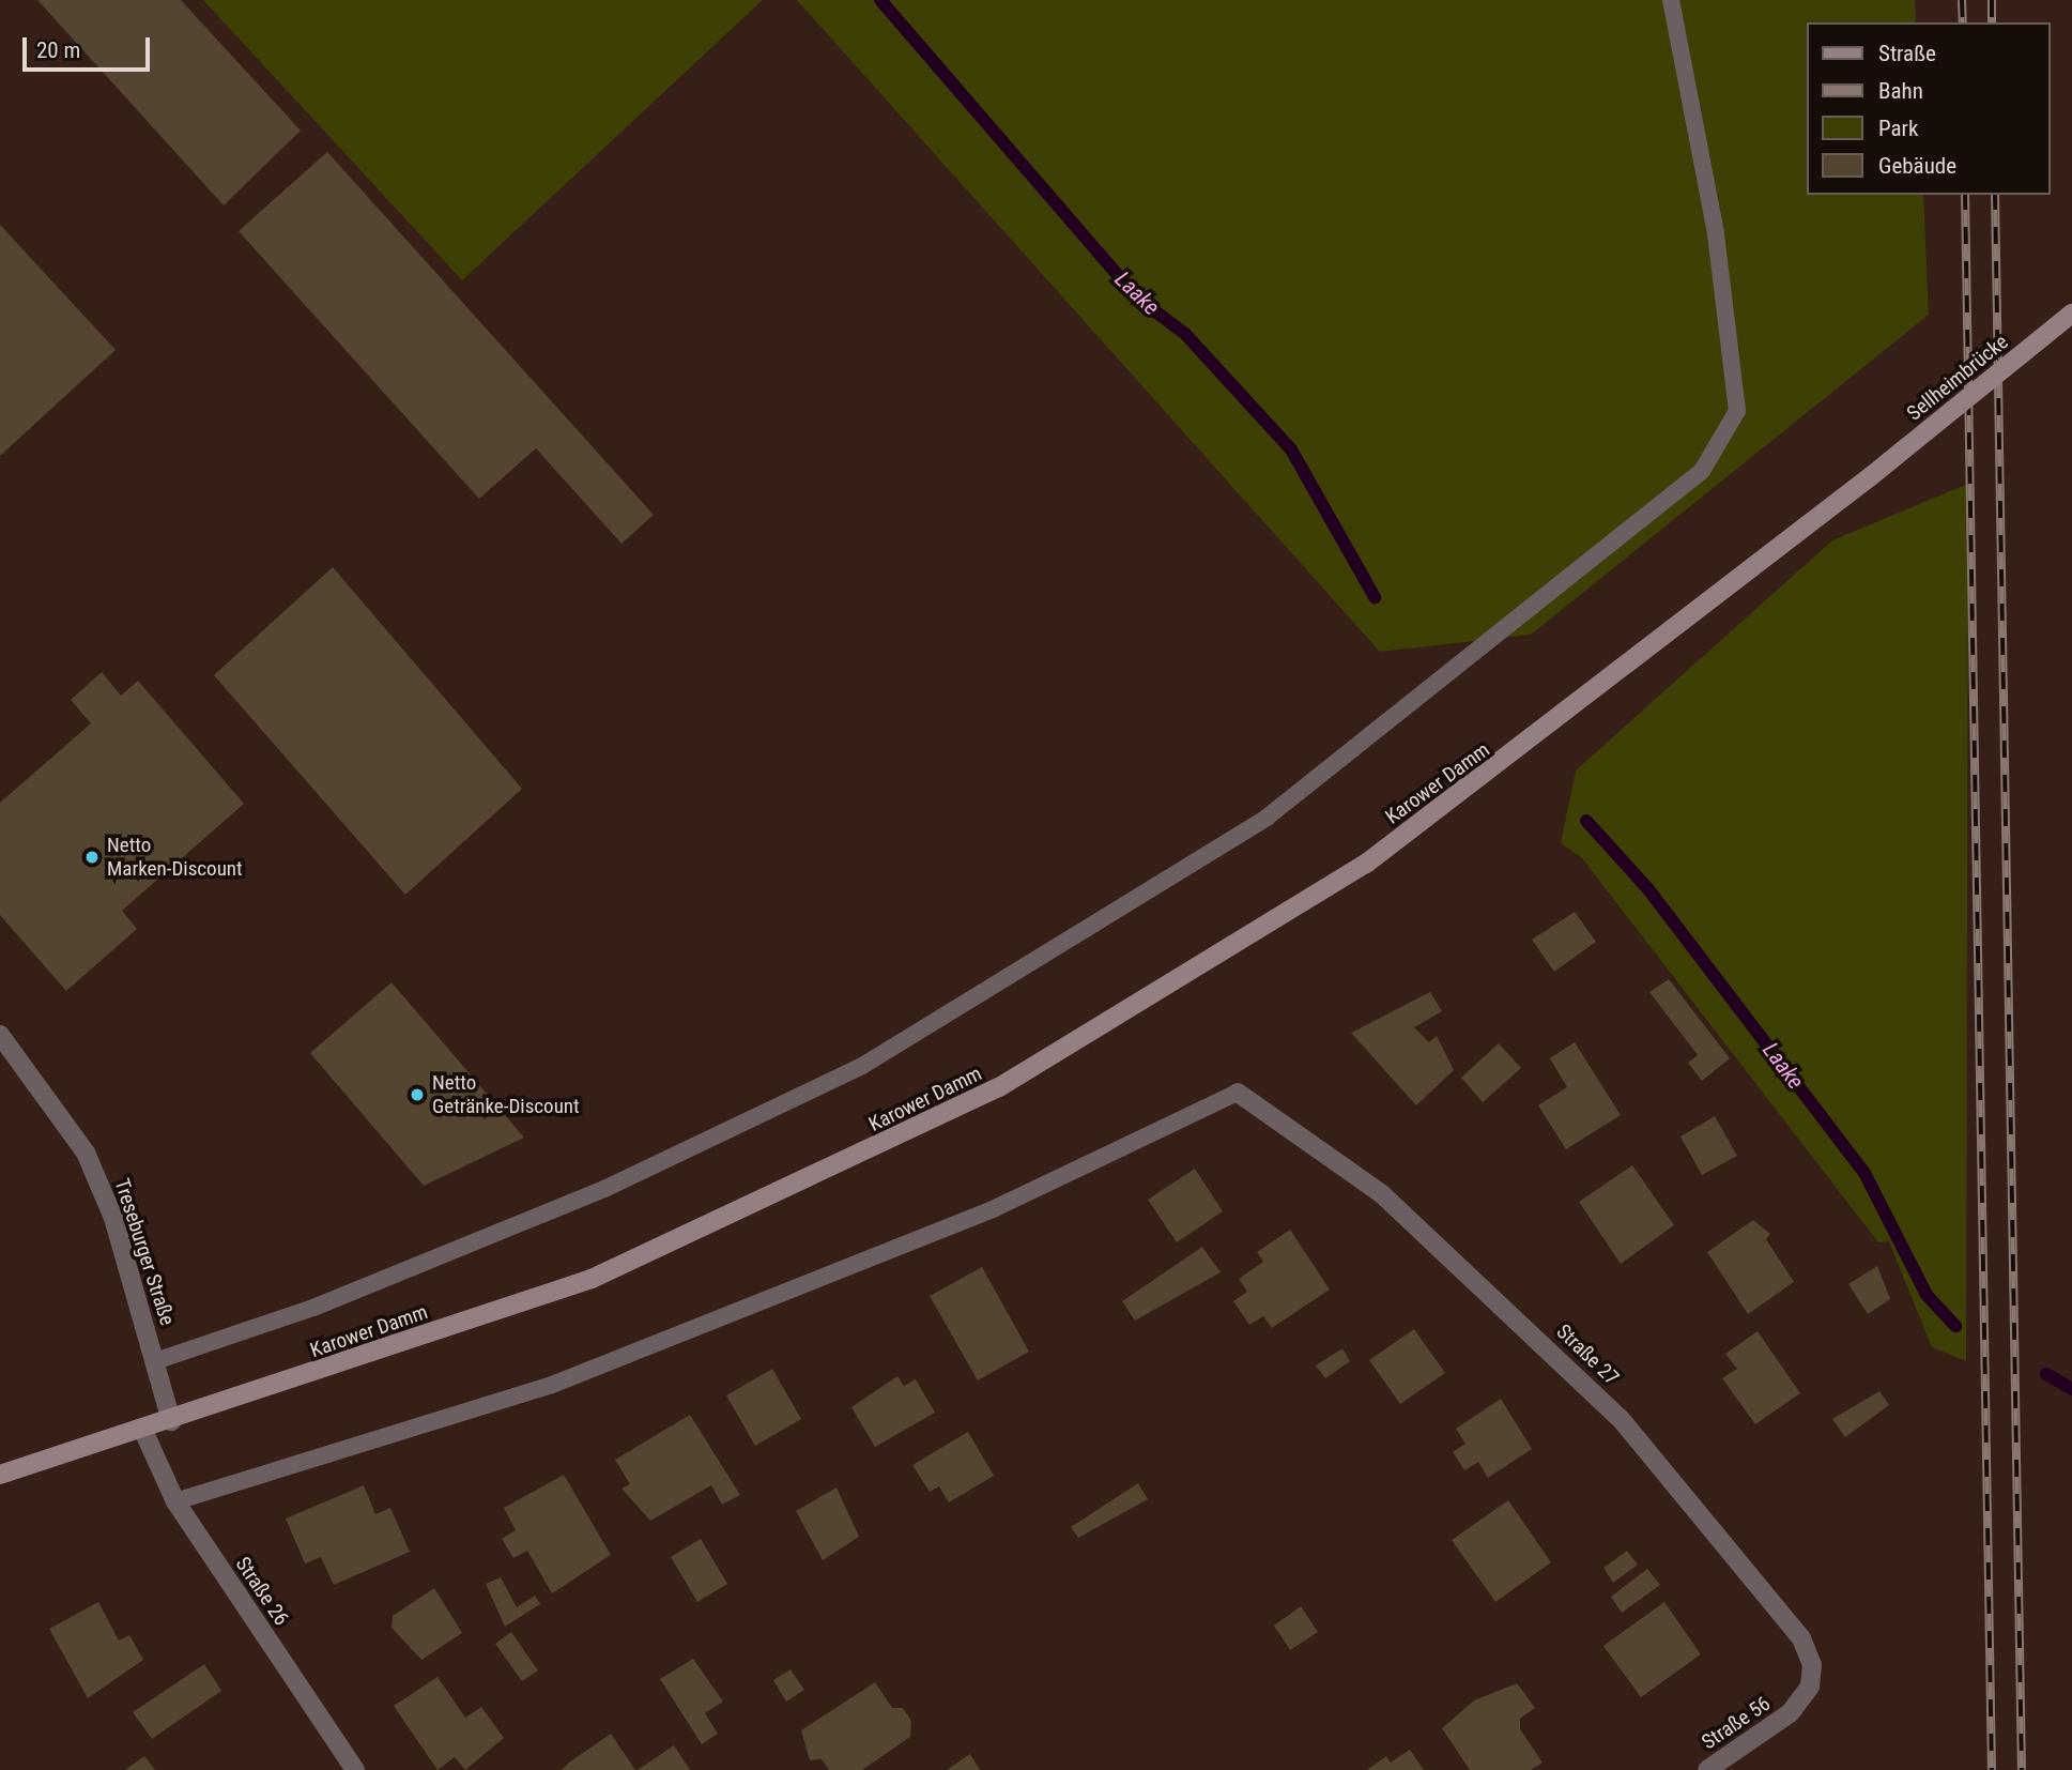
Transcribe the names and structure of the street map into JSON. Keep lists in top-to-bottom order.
{
  "streets": {
    "main road": ["Sellheimbrücke", "Karower Damm"],
    "street": [
      "Treseburger Straße",
      "Straße 27",
      "Straße 26",
      "Straße 56"
    ]
  },
  "crossings": [
    ["Sellheimbrücke", "Karower Damm"],
    ["Karower Damm", "Treseburger Straße"],
    ["Karower Damm", "Straße 26"],
    ["Straße 27", "Straße 56"]
  ],
  "water": ["Laake"],
  "places": ["Netto Marken-Discount", "Netto Getränke-Discount"],
  "legend": [
    "Straße",
    "Bahn",
    "Park",
    "Gebäude"
  ],
  "scale_bar": "20 m"
}
